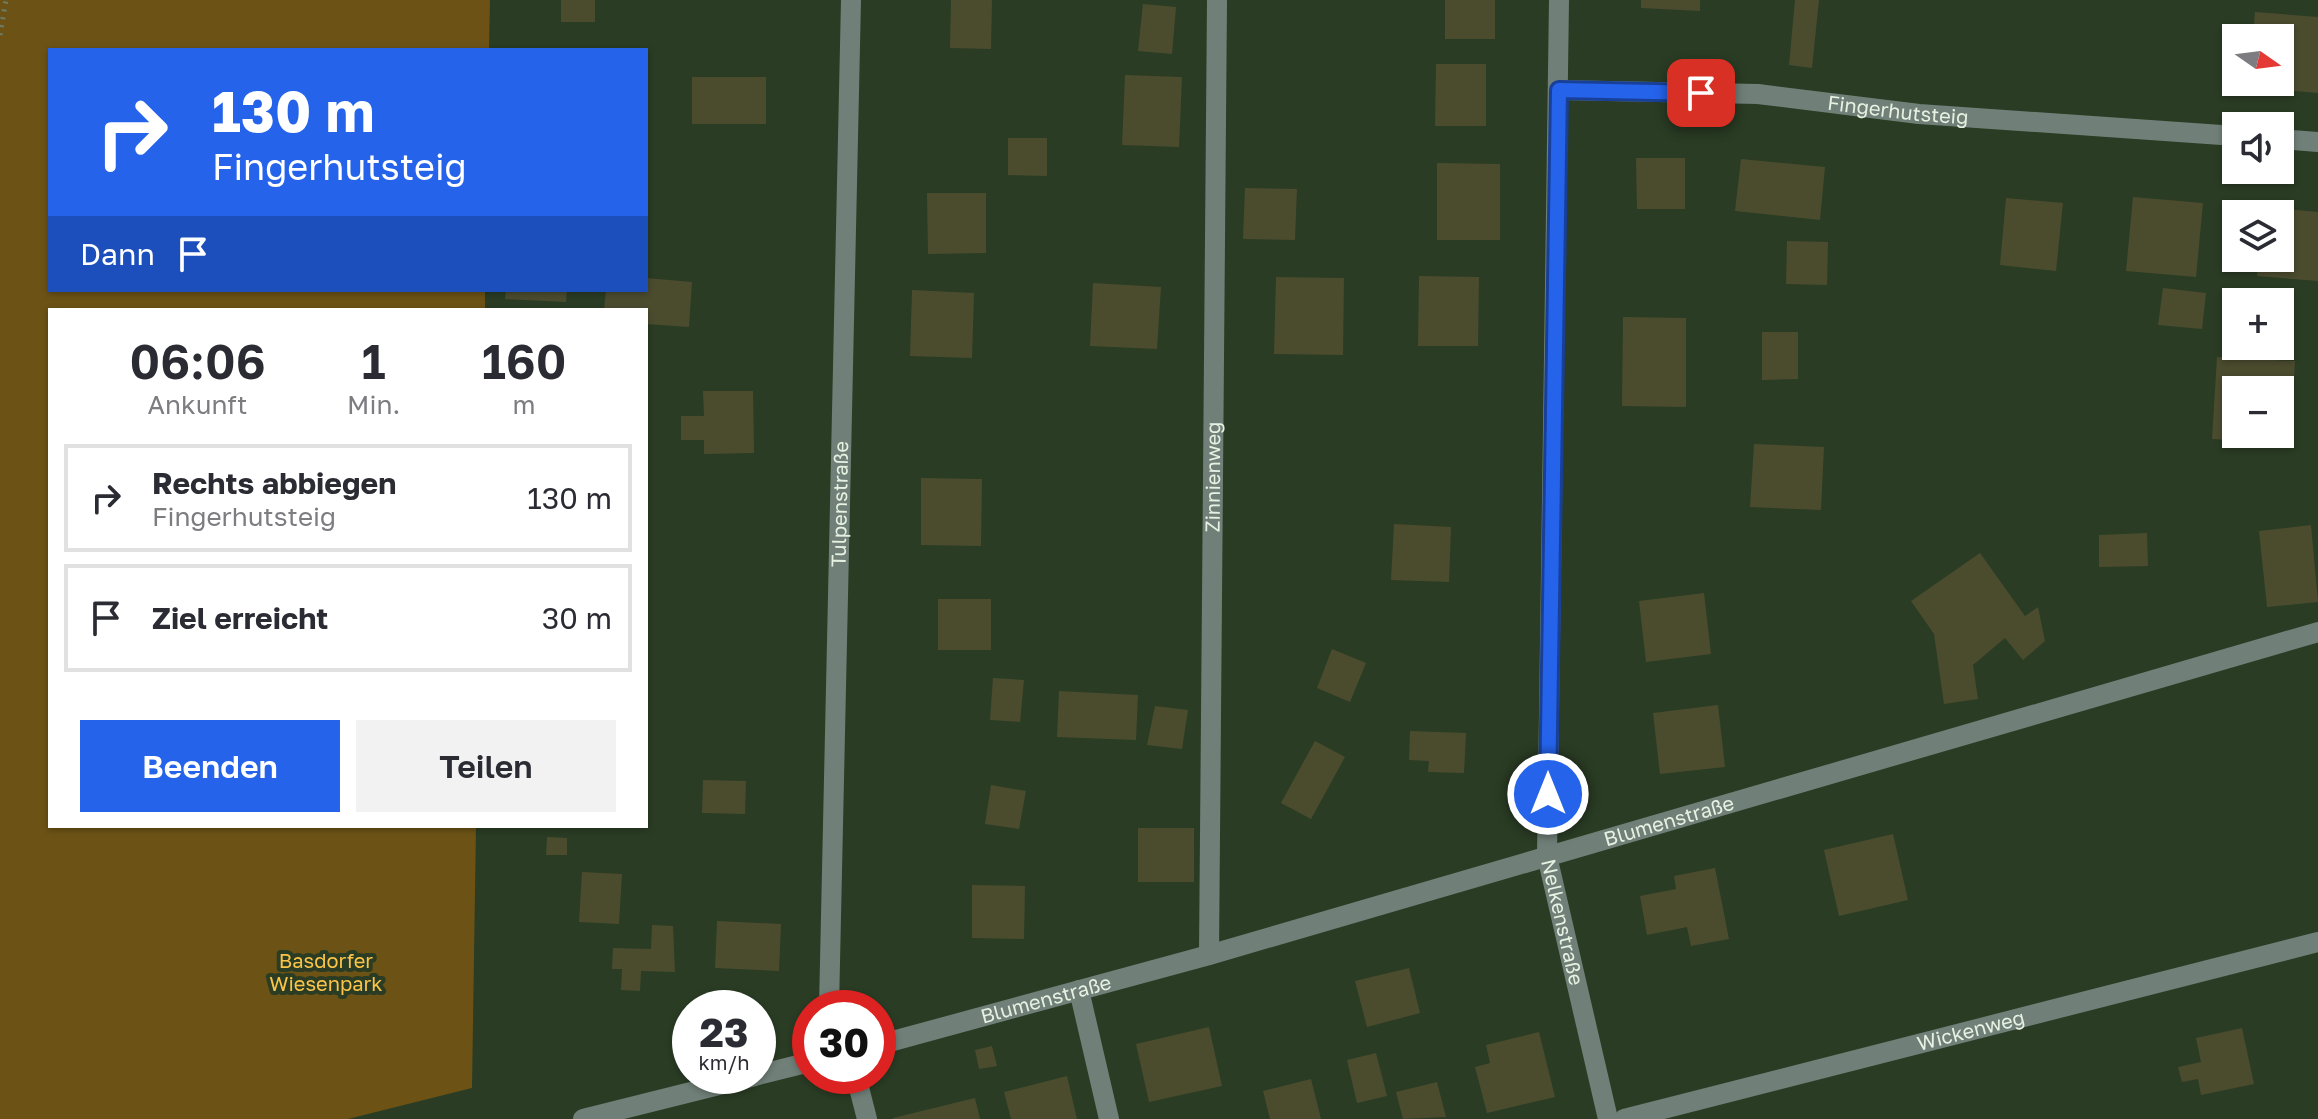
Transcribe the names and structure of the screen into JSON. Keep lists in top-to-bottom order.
{
  "streets": {
    "street": [
      "Fingerhutsteig",
      "Zinnienweg",
      "Tulpenstraße",
      "Blumenstraße",
      "Nelkenstraße",
      "Wickenweg"
    ]
  },
  "crossings": [
    ["Fingerhutsteig", "Nelkenstraße"],
    ["Zinnienweg", "Blumenstraße"],
    ["Blumenstraße", "Nelkenstraße"]
  ],
  "parks": ["Basdorfer Wiesenpark"],
  "north": "right",
  "page": {
    "map_buttons": ["+", "−"],
    "turn": ["130 m", "Fingerhutsteig"],
    "then": "Dann",
    "eta": [
      "06:06",
      "Ankunft",
      "1",
      "Min.",
      "160",
      "m"
    ],
    "list": [
      {
        "name": "Rechts abbiegen",
        "note": "Fingerhutsteig",
        "value": "130 m"
      },
      {
        "name": "Ziel erreicht",
        "value": "30 m"
      }
    ],
    "buttons": ["Beenden", "Teilen"],
    "speed": "23 km/h",
    "limit": "30"
  }
}
